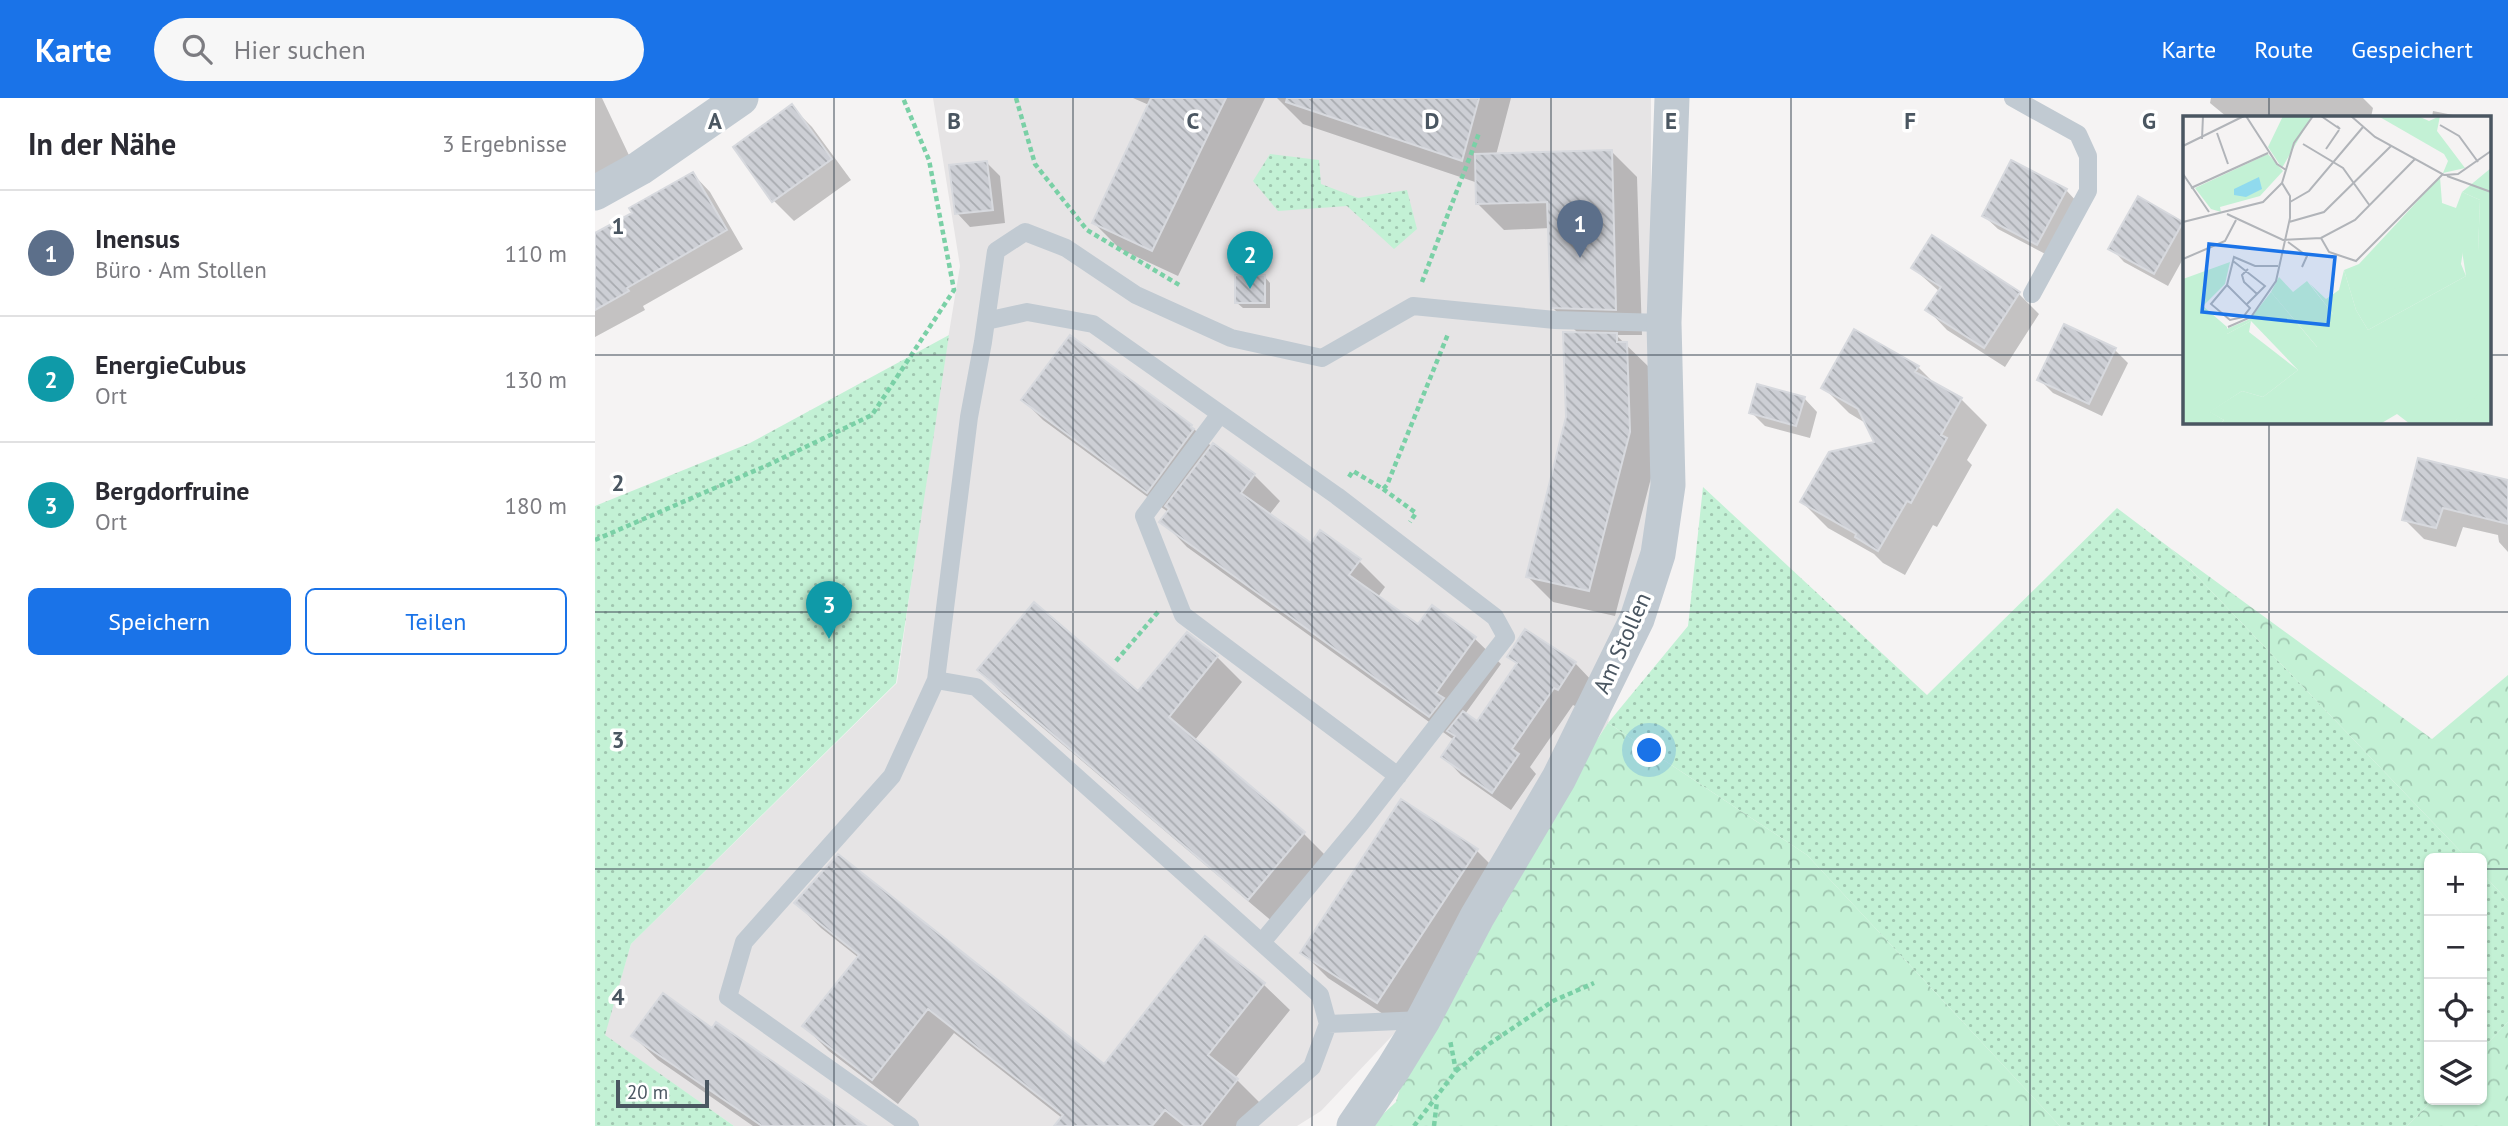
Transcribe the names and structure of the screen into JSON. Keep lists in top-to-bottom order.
{
  "streets": {
    "street": ["Am Stollen"]
  },
  "scale_bar": "20 m",
  "page": {
    "header": "Karte",
    "search": "Hier suchen",
    "nav": ["Karte", "Route", "Gespeichert"],
    "heading": ["In der Nähe", "3 Ergebnisse"],
    "list": [
      {
        "mark": "1",
        "name": "Inensus",
        "note": "Büro · Am Stollen",
        "value": "110 m"
      },
      {
        "mark": "2",
        "name": "EnergieCubus",
        "note": "Ort",
        "value": "130 m"
      },
      {
        "mark": "3",
        "name": "Bergdorfruine",
        "note": "Ort",
        "value": "180 m"
      }
    ],
    "pins": ["1", "2", "3"],
    "buttons": ["Speichern", "Teilen"],
    "map_buttons": ["+", "−"],
    "scale": "20 m"
  },
  "grid": {
    "columns": [
      "A",
      "B",
      "C",
      "D",
      "E",
      "F",
      "G"
    ],
    "rows": [
      "1",
      "2",
      "3",
      "4"
    ]
  }
}
